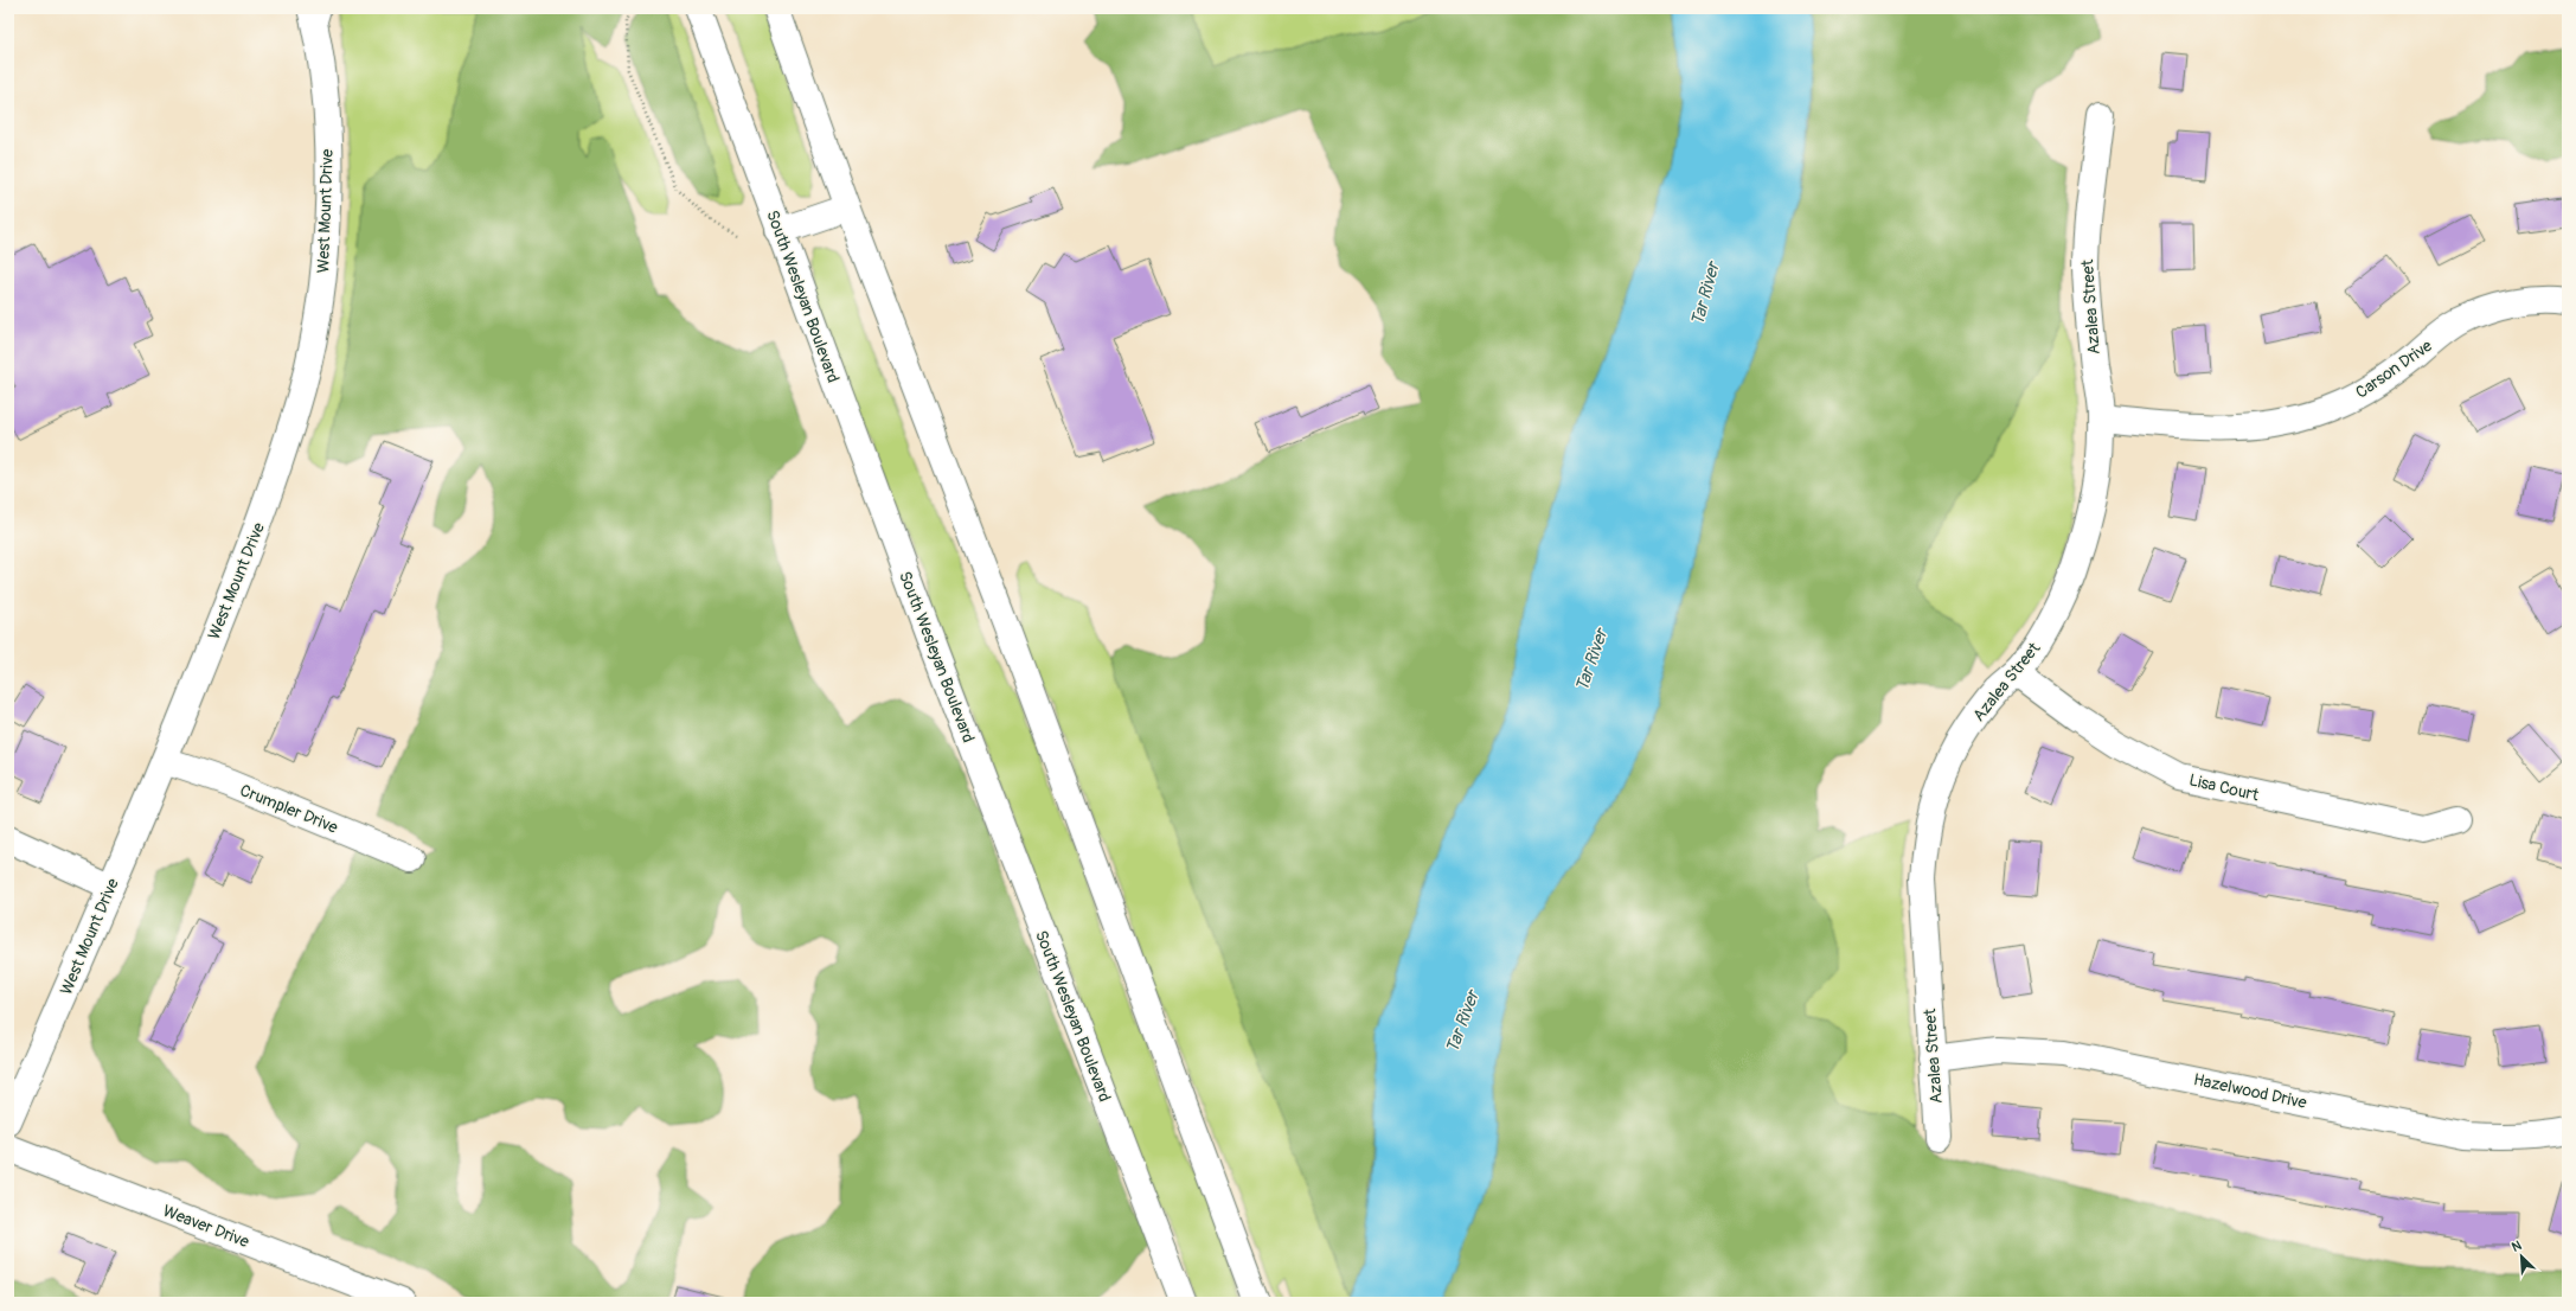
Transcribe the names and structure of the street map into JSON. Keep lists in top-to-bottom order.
{
  "streets": {
    "main road": [
      "West Mount Drive",
      "South Wesleyan Boulevard",
      "Azalea Street",
      "Carson Drive",
      "Lisa Court",
      "Crumpler Drive",
      "Hazelwood Drive",
      "Weaver Drive"
    ]
  },
  "crossings": [
    ["West Mount Drive", "Crumpler Drive"],
    ["Azalea Street", "Carson Drive"],
    ["Azalea Street", "Lisa Court"],
    ["Azalea Street", "Hazelwood Drive"]
  ],
  "water": ["Tar River"],
  "north": "top left"
}
